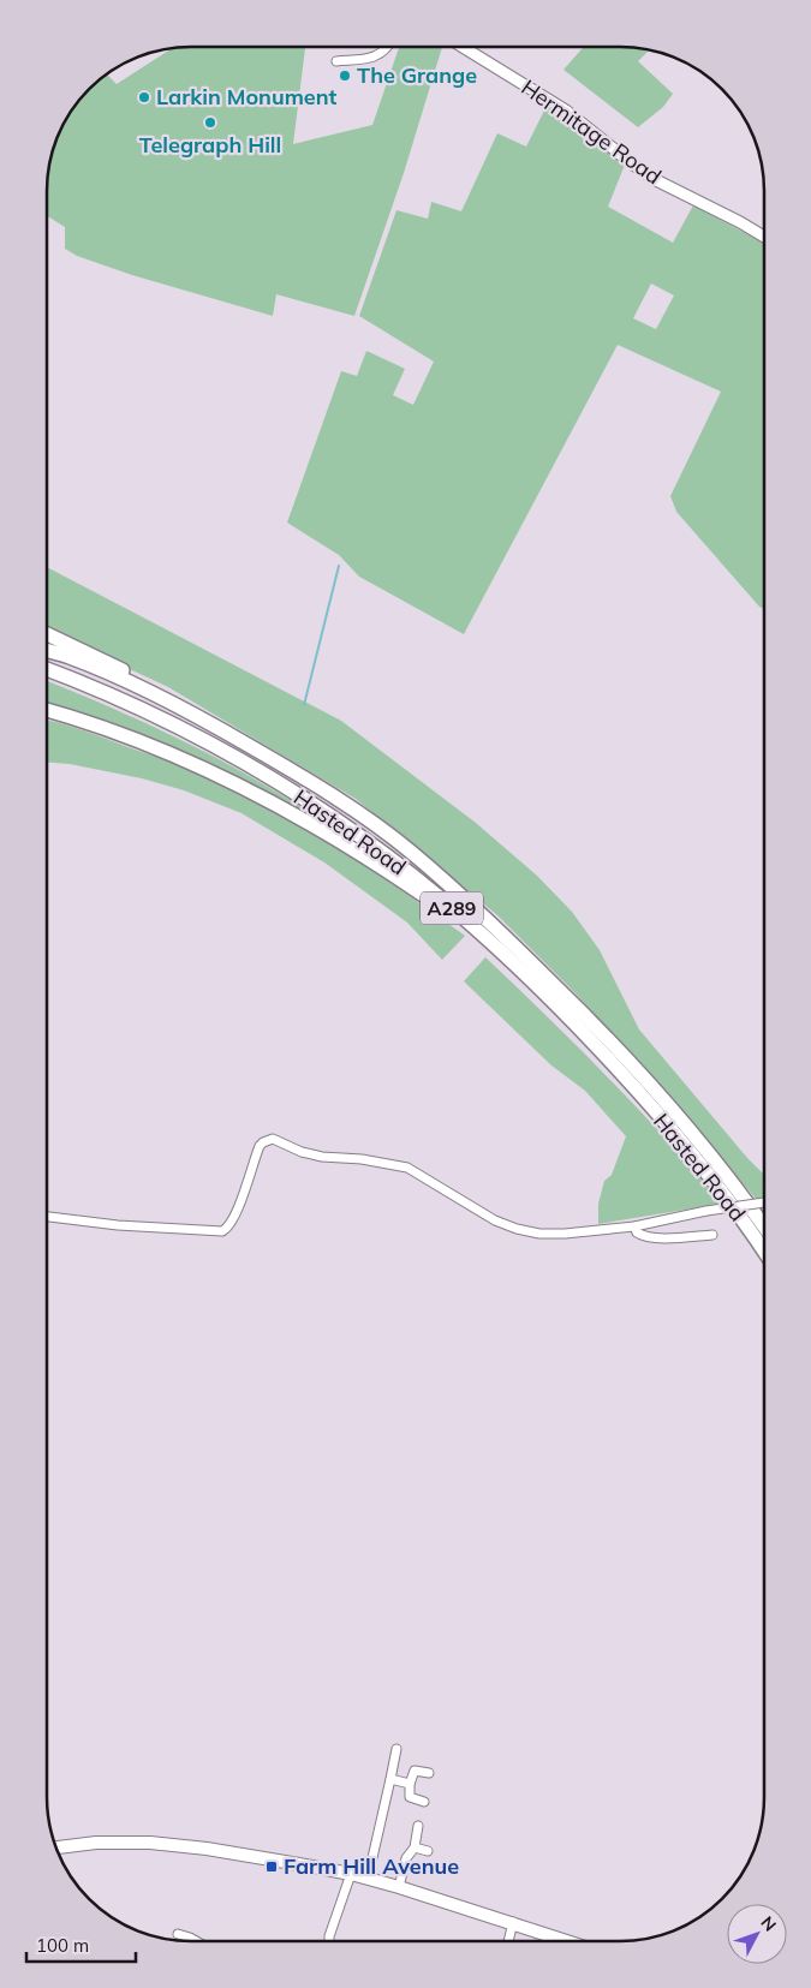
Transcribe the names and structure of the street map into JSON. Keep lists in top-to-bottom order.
{
  "streets": {
    "main road": ["Hasted Road", "A289"],
    "street": ["Hermitage Road"]
  },
  "crossings": [
    ["Hasted Road", "A289"]
  ],
  "places": {
    "other": ["The Grange", "Larkin Monument", "Telegraph Hill"],
    "transit": ["Farm Hill Avenue"]
  },
  "scale_bar": "100 m",
  "north": "top right"
}
